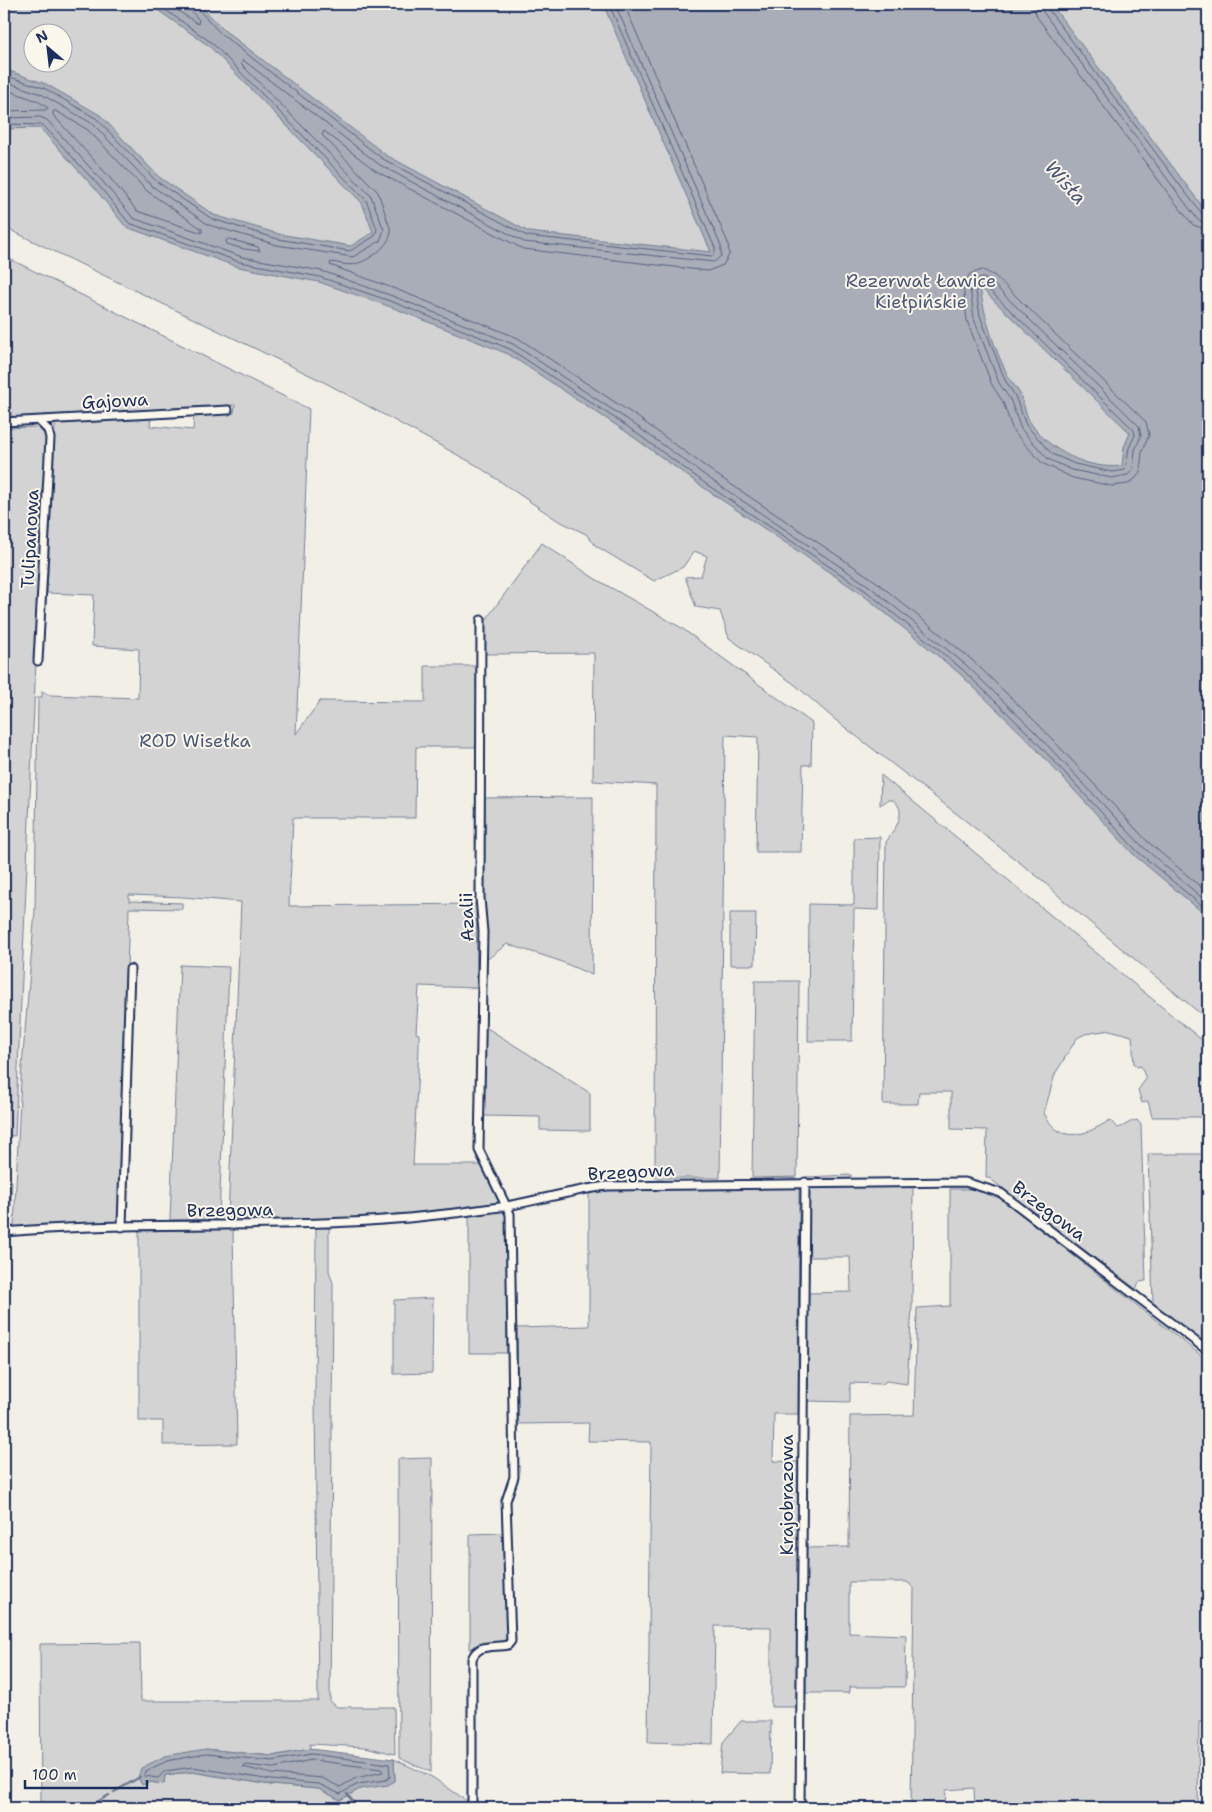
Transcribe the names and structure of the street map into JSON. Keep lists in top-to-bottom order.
{
  "streets": {
    "street": [
      "Gajowa",
      "Tulipanowa",
      "Azalii",
      "Brzegowa",
      "Krajobrazowa"
    ]
  },
  "crossings": [
    ["Gajowa", "Tulipanowa"],
    ["Azalii", "Brzegowa"],
    ["Brzegowa", "Krajobrazowa"]
  ],
  "water": ["Wisła"],
  "parks": ["Rezerwat Ławice Kiełpińskie", "ROD Wisełka"],
  "scale_bar": "100 m",
  "north": "top left"
}
